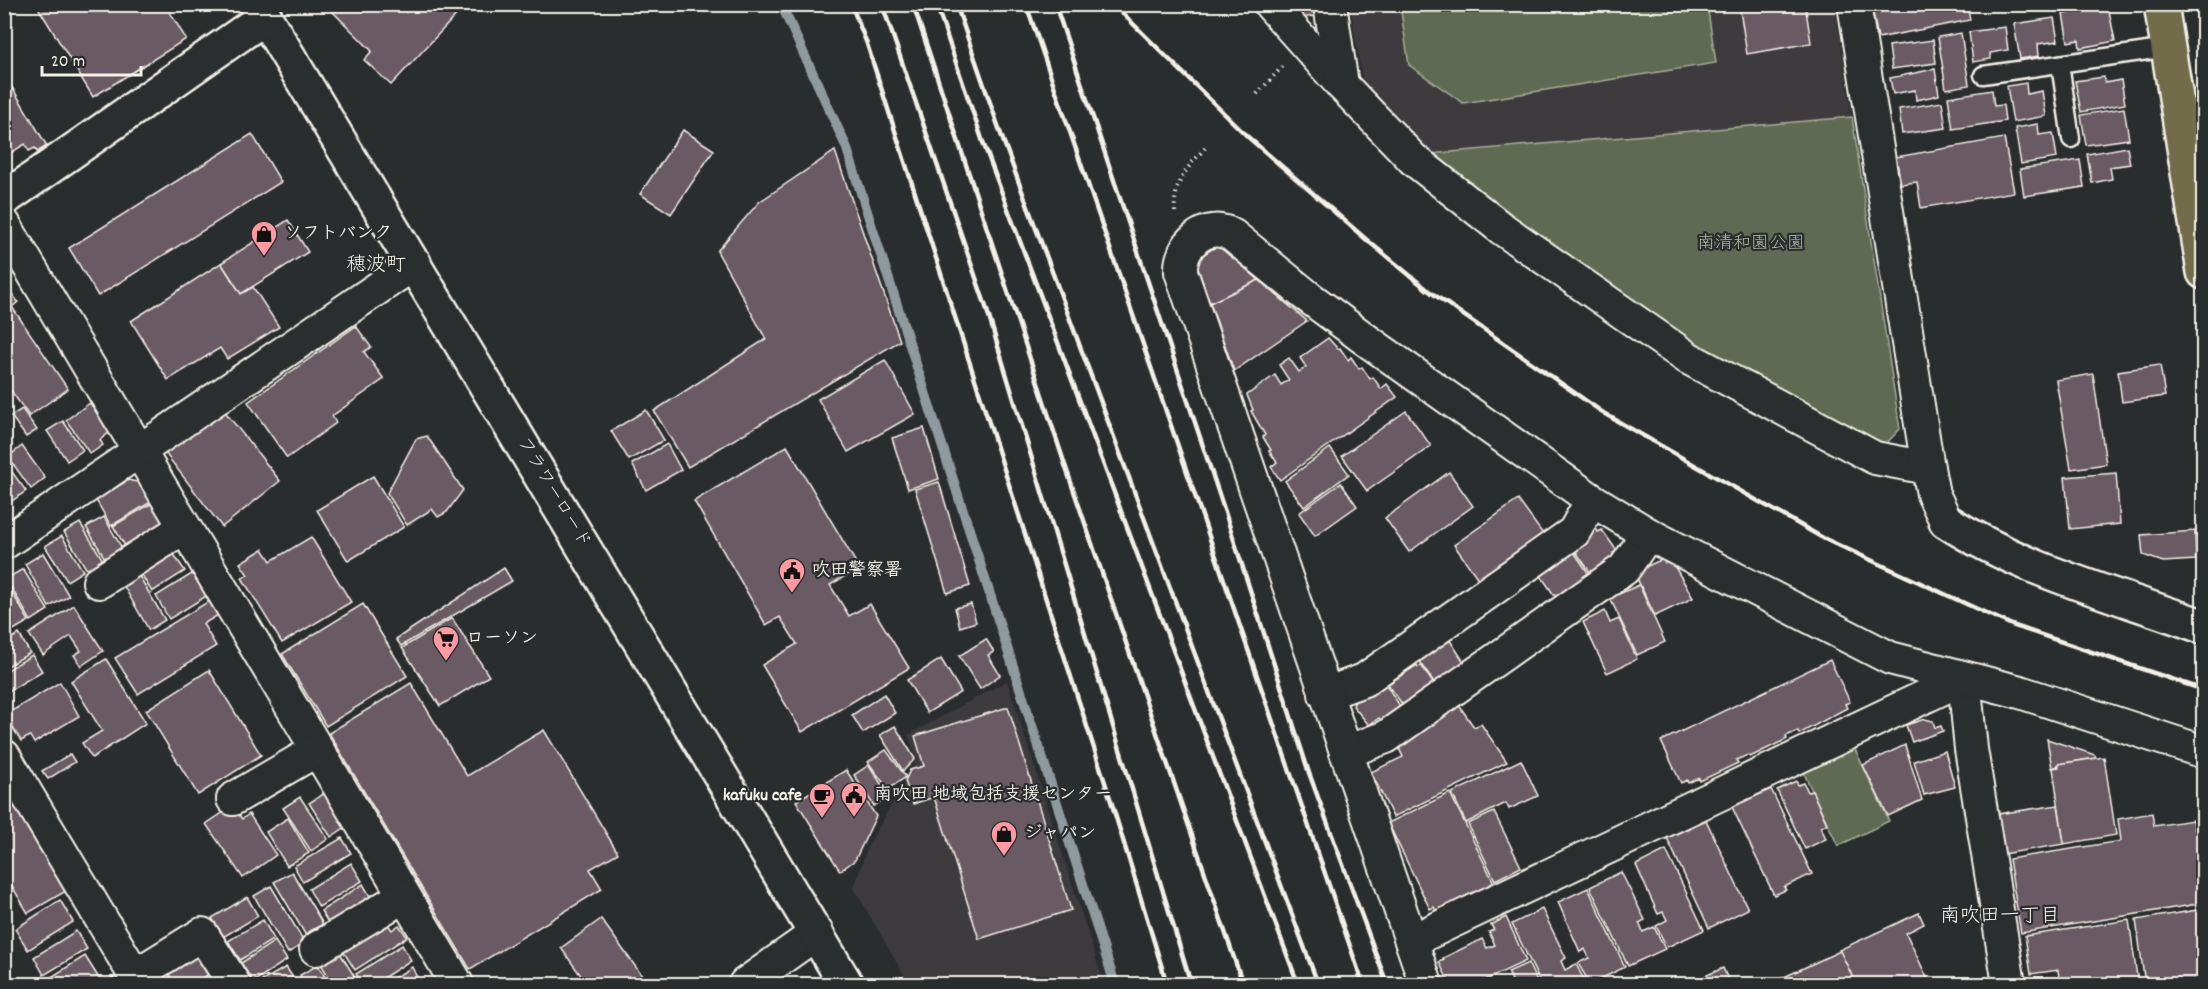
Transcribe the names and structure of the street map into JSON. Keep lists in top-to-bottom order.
{
  "streets": {
    "street": ["フラワーロード"]
  },
  "districts": ["穂波町", "南吹田一丁目"],
  "parks": ["南清和園公園"],
  "places": {
    "shop": ["ソフトバンク", "ジャパン"],
    "public building": ["吹田警察署", "南吹田 地域包括支援センター"],
    "supermarket": ["ローソン"],
    "cafe": ["kafuku cafe"]
  },
  "scale_bar": "20 m"
}
